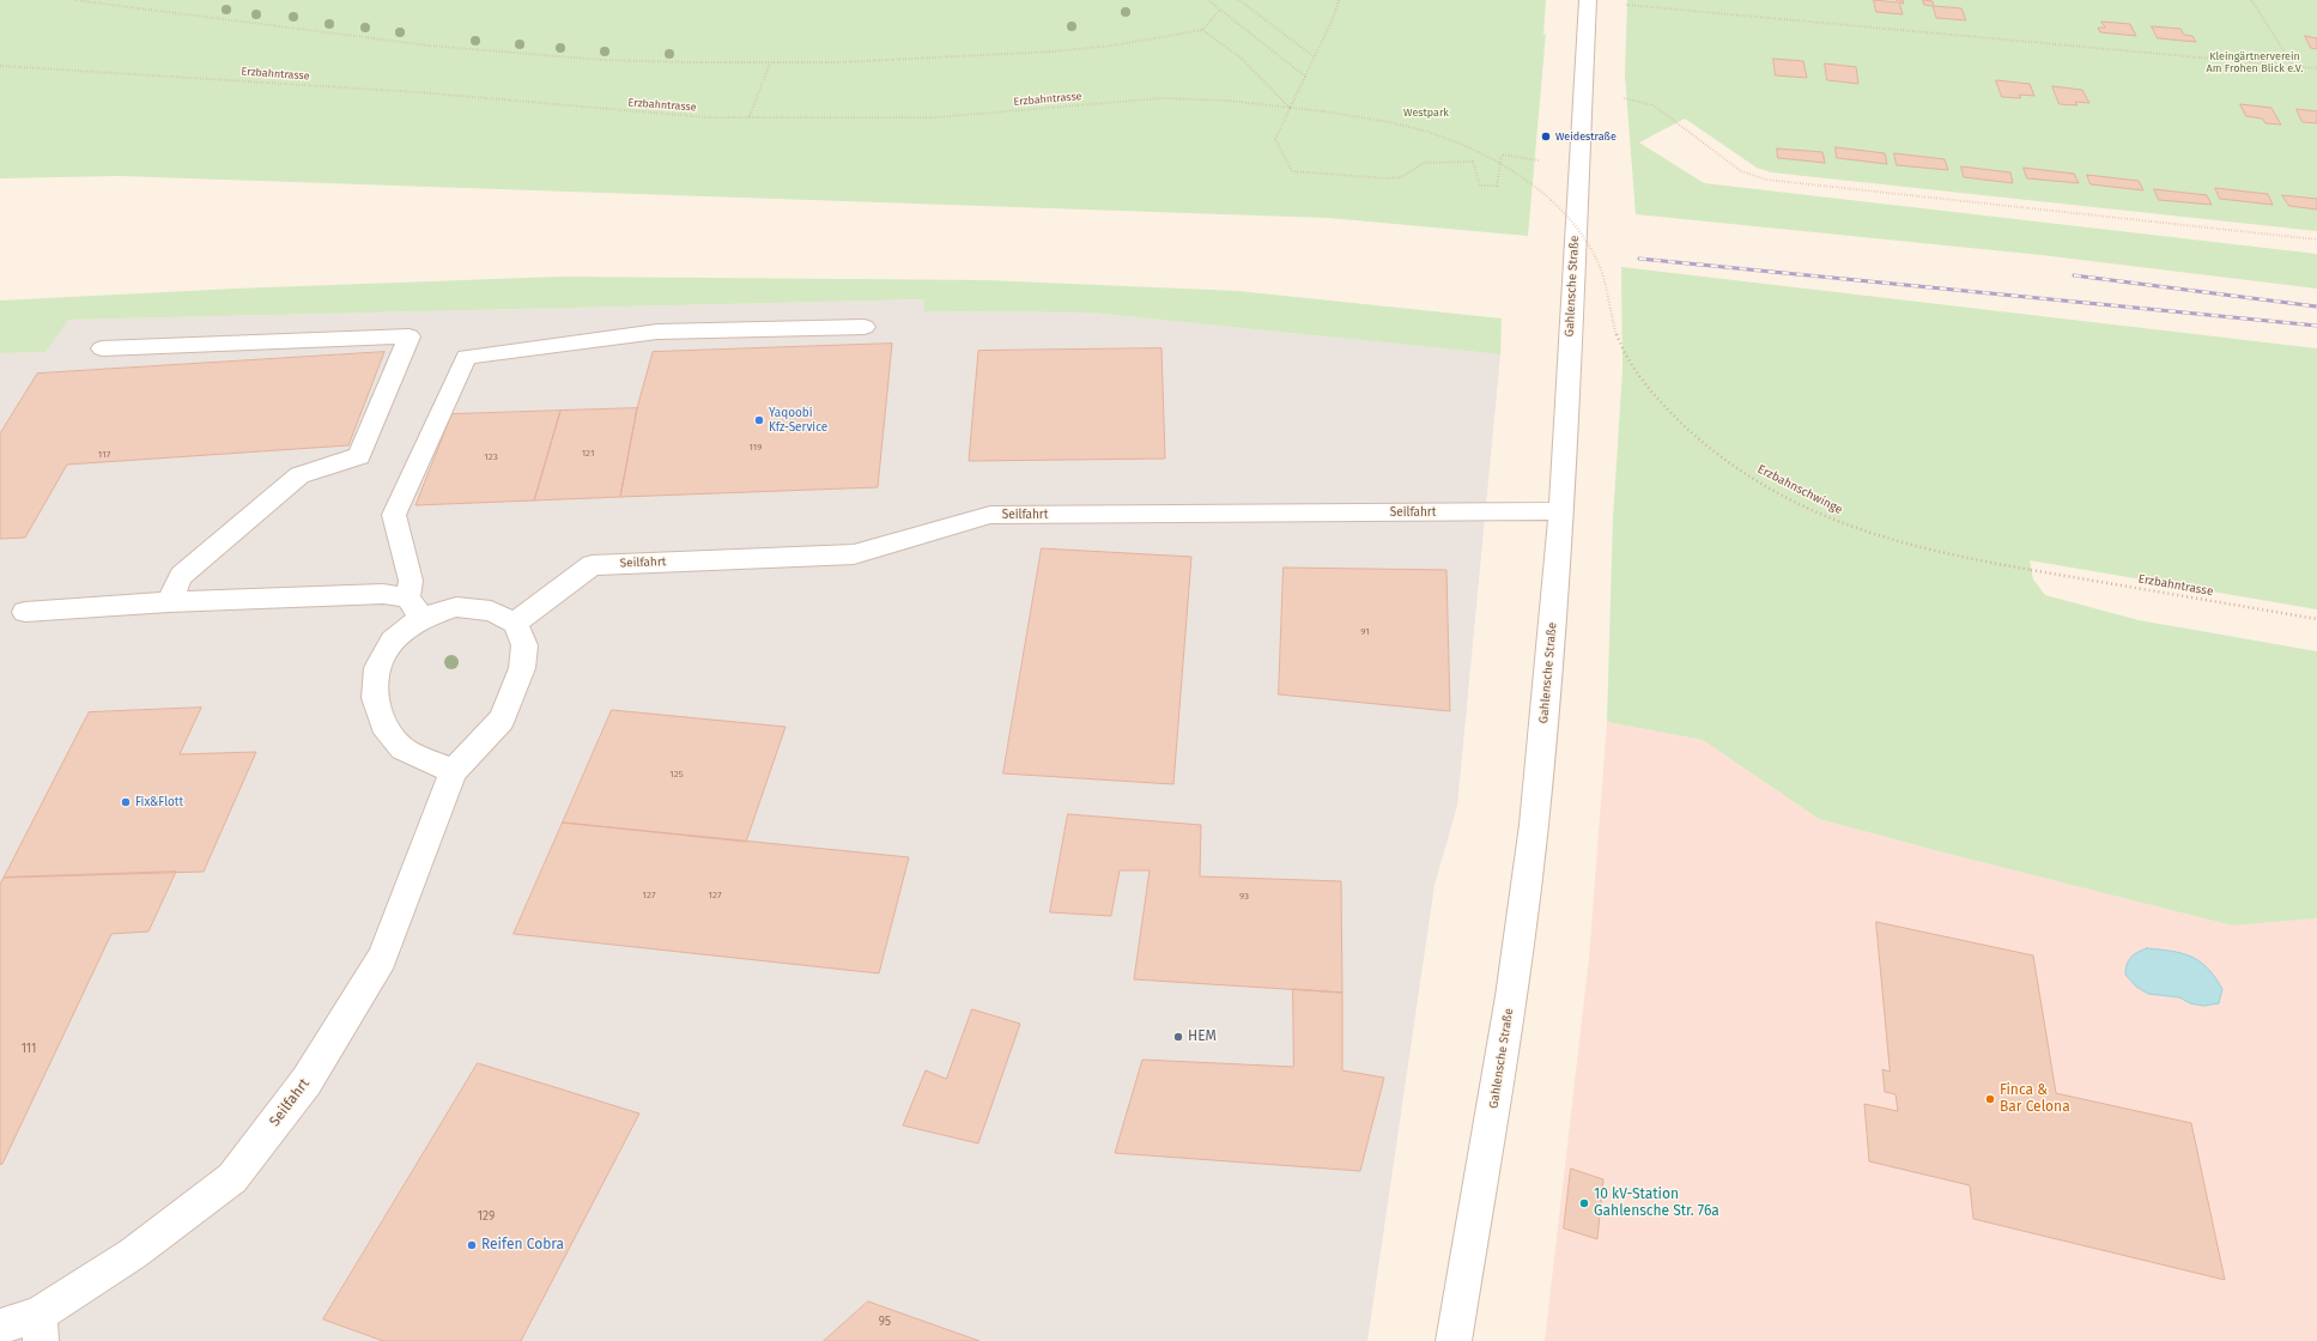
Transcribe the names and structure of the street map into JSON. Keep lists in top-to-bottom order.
{
  "streets": {
    "street": ["Gahlensche Straße", "Seilfahrt"],
    "path": ["Erzbahntrasse", "Erzbahnschwinge"]
  },
  "crossings": [
    ["Erzbahntrasse", "Erzbahnschwinge"],
    ["Gahlensche Straße", "Seilfahrt"]
  ],
  "parks": ["Kleingärtnerverein Am Frohen Blick e.V.", "Westpark"],
  "places": [
    "Weidestraße",
    "Yaqoobi Kfz-Service",
    "Fix&Flott",
    "HEM",
    "Finca & Bar Celona",
    "10 kV-Station Gahlensche Str. 76a",
    "Reifen Cobra"
  ],
  "house_numbers": [
    "119",
    "121",
    "117",
    "123",
    "91",
    "125",
    "127",
    "127",
    "93",
    "111",
    "129",
    "95"
  ]
}
